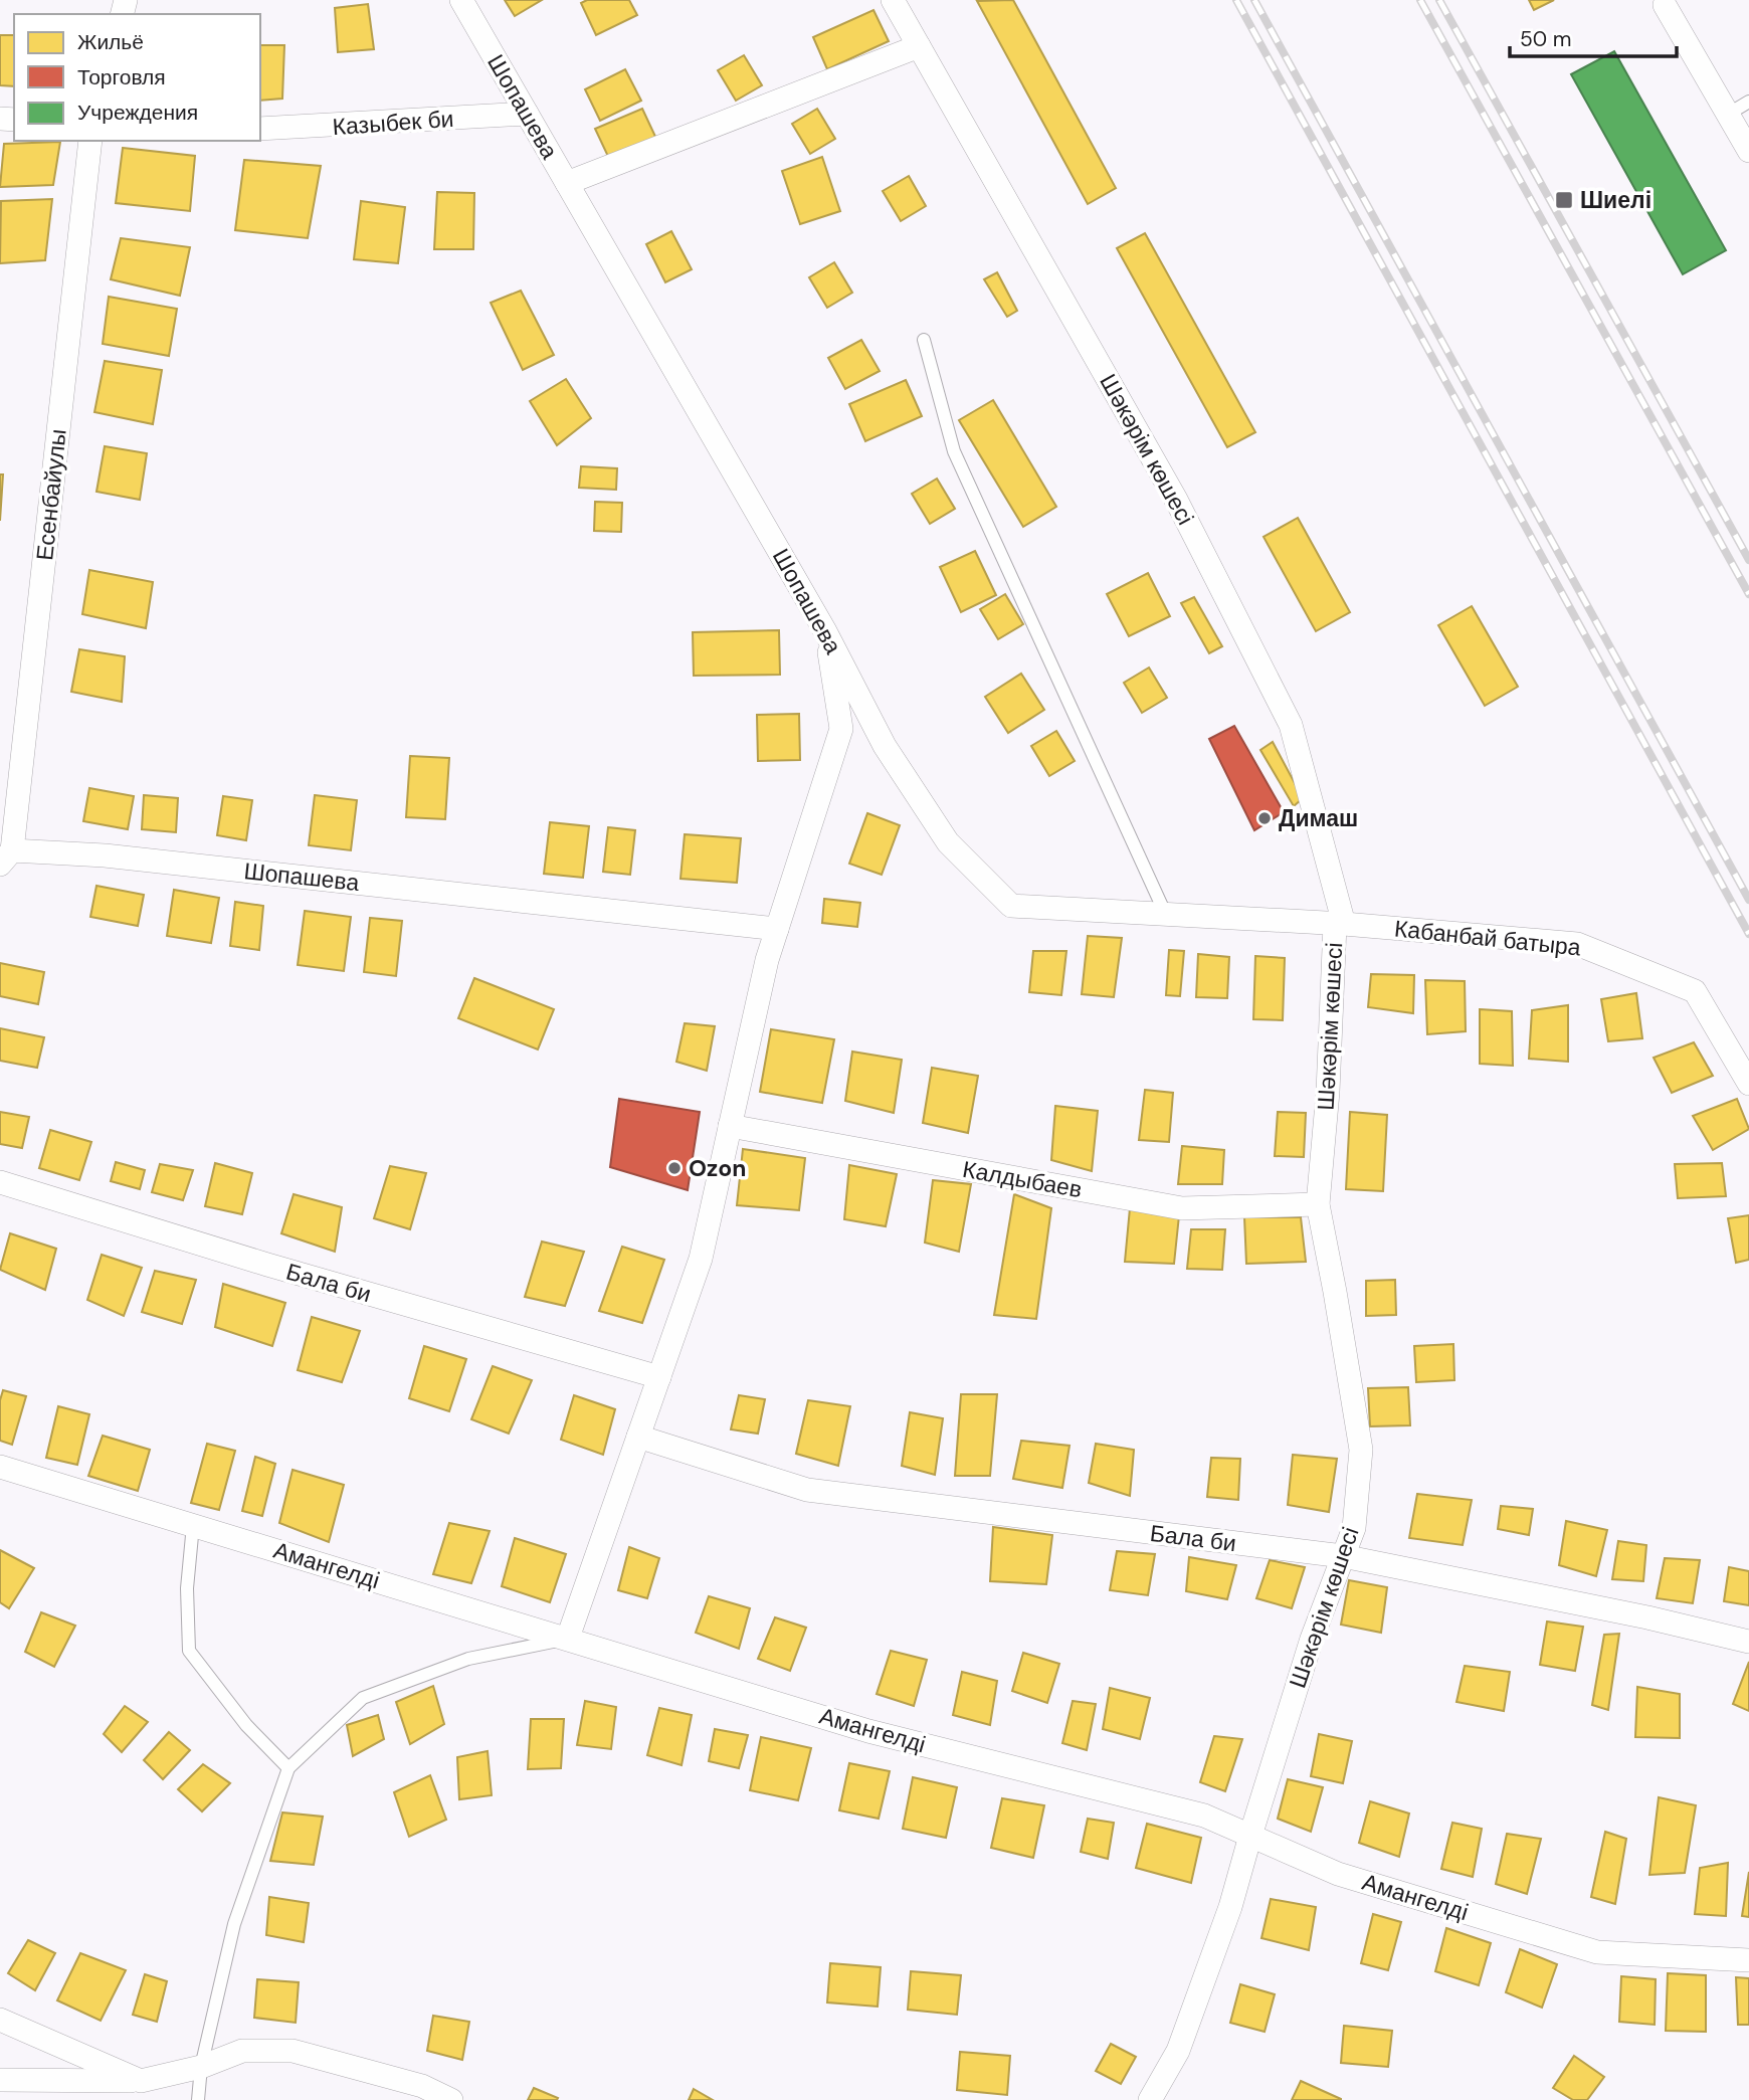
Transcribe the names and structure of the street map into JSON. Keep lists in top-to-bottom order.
{
  "streets": {
    "street": [
      "Шопашева",
      "Казыбек би",
      "Шәкәрім көшесі",
      "Есенбайулы",
      "Кабанбай батыра",
      "Калдыбаев",
      "Бала би",
      "Амангелді"
    ]
  },
  "crossings": [
    ["Шопашева", "Казыбек би"],
    ["Шопашева", "Шәкәрім көшесі"],
    ["Шопашева", "Есенбайулы"],
    ["Шопашева", "Кабанбай батыра"],
    ["Шәкәрім көшесі", "Кабанбай батыра"],
    ["Шәкәрім көшесі", "Калдыбаев"],
    ["Шәкәрім көшесі", "Бала би"],
    ["Шәкәрім көшесі", "Амангелді"]
  ],
  "places": {
    "transit": ["Шиелі"],
    "other": ["Димаш", "Ozon"]
  },
  "legend": ["Жильё", "Торговля", "Учреждения"],
  "scale_bar": "50 m"
}
